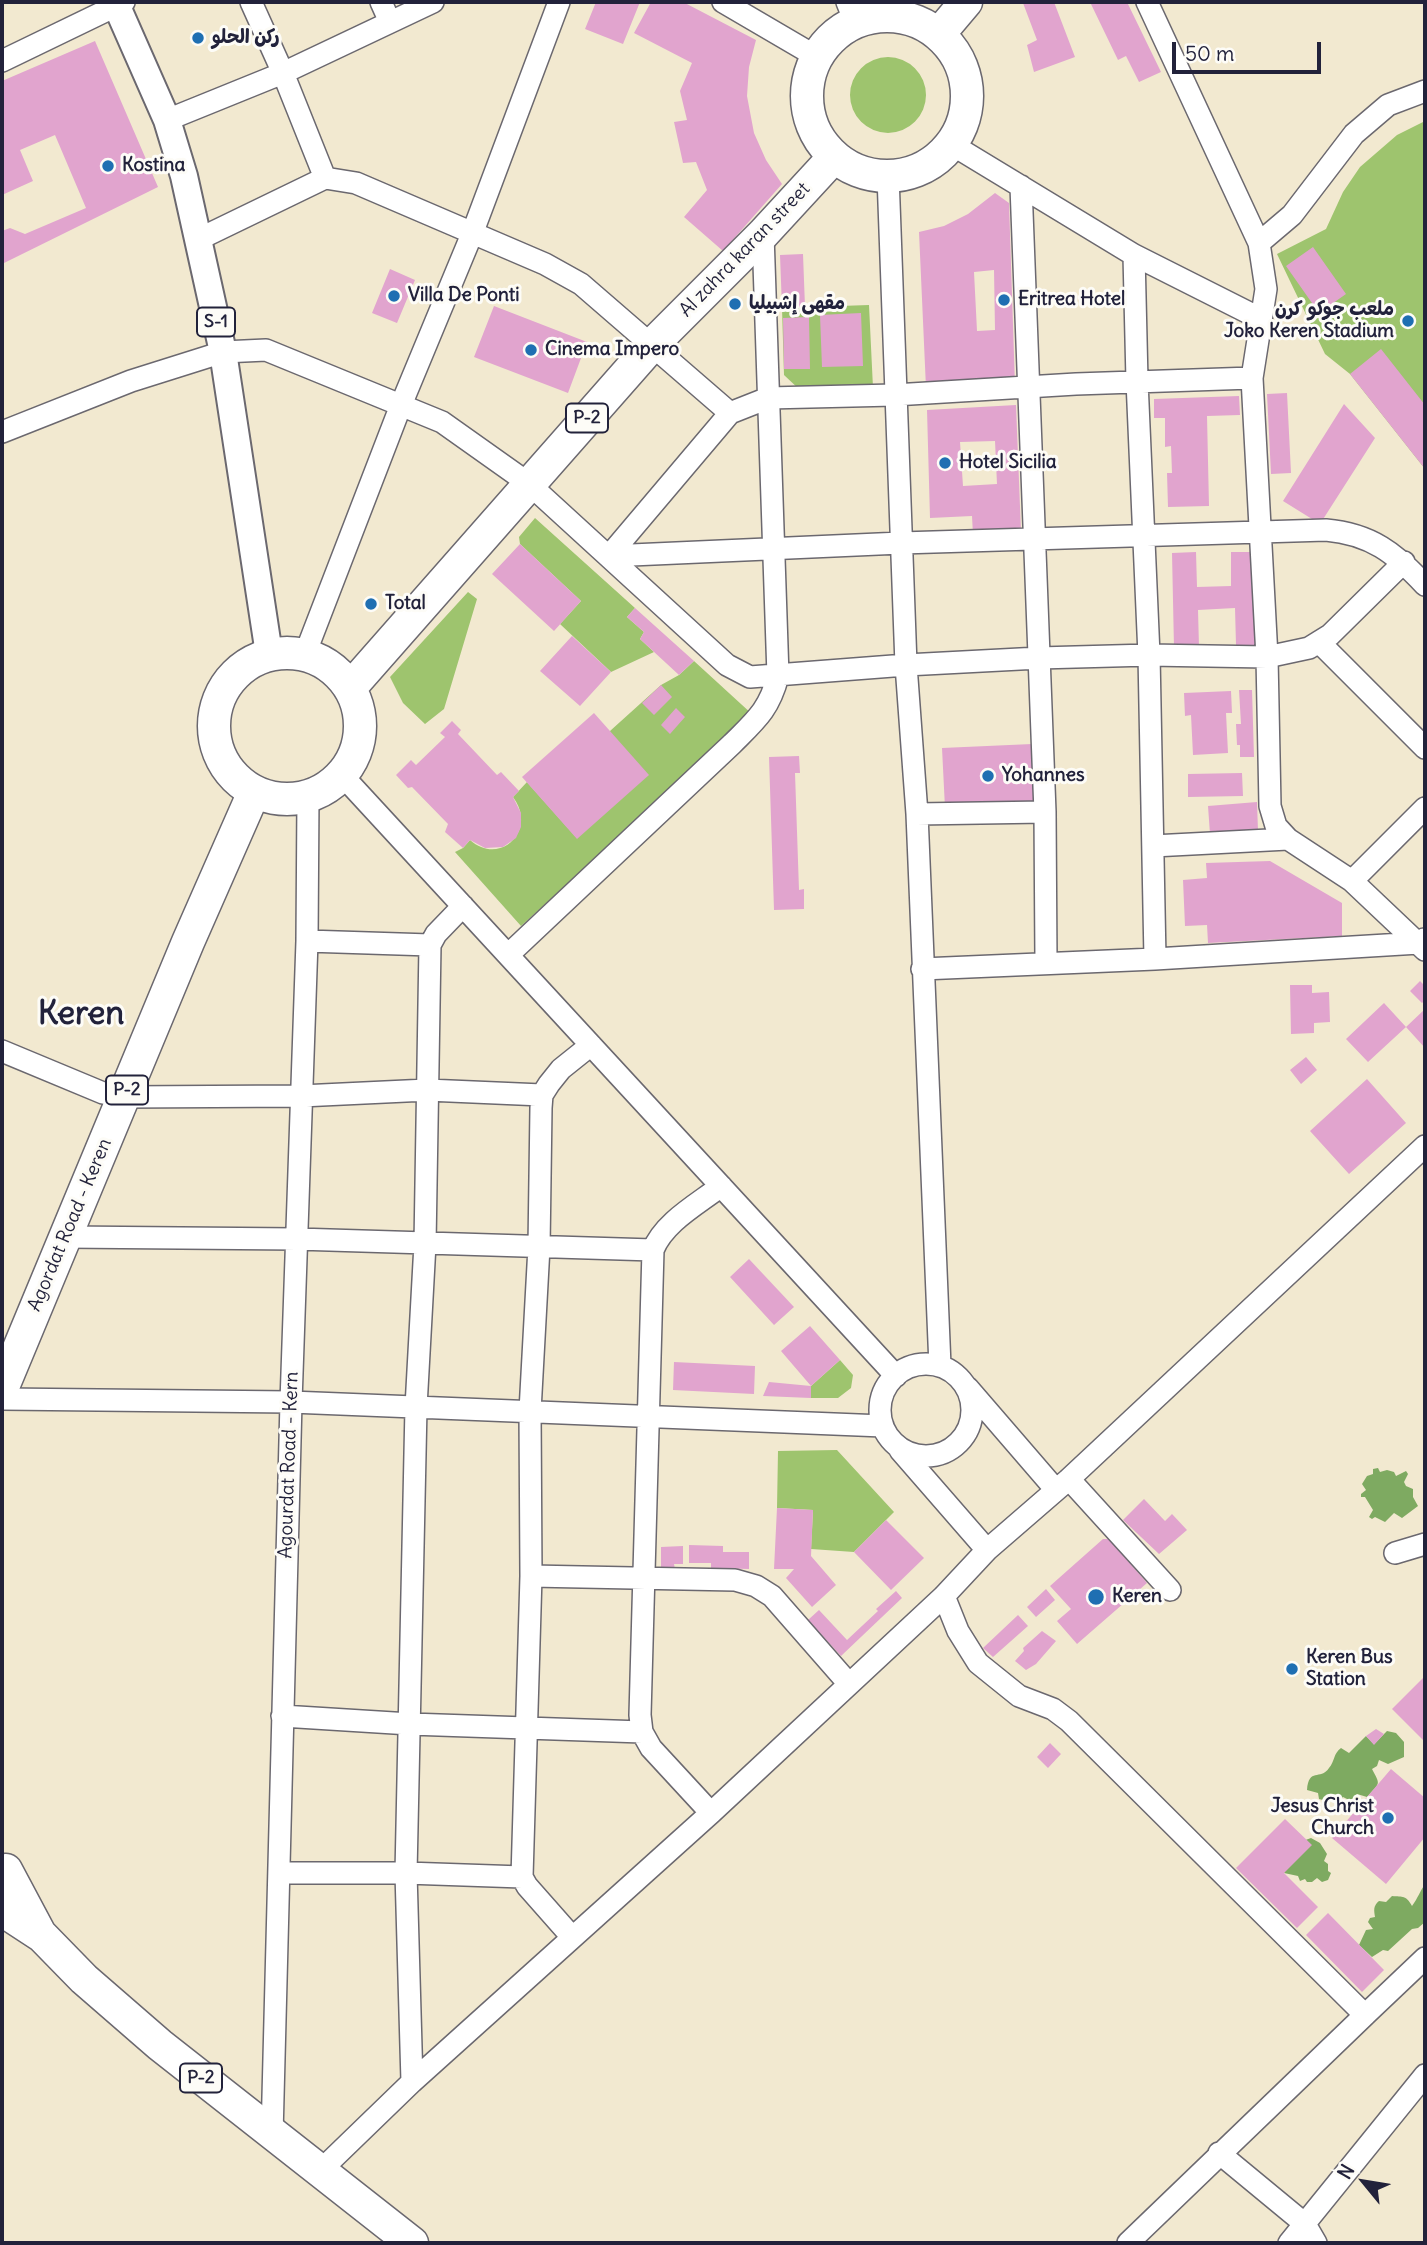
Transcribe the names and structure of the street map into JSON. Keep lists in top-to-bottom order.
{
  "streets": {
    "highway": ["Al zahra karan street", "P-2", "Agordat Road - Keren"],
    "main road": ["S-1"],
    "street": ["Agourdat Road - Kern"]
  },
  "crossings": [
    ["Al zahra karan street", "S-1"],
    ["Al zahra karan street", "Agordat Road - Keren"],
    ["Al zahra karan street", "Agourdat Road - Kern"],
    ["S-1", "Agordat Road - Keren"],
    ["S-1", "Agourdat Road - Kern"],
    ["P-2", "Agourdat Road - Kern"],
    ["Agordat Road - Keren", "Agourdat Road - Kern"]
  ],
  "districts": ["Keren"],
  "places": [
    "ركن الحلو",
    "Kostina",
    "Villa De Ponti",
    "Eritrea Hotel",
    "مقهى إشبيليا",
    "ملعب جوكو كرن Joko Keren Stadium",
    "Cinema Impero",
    "Hotel Sicilia",
    "Total",
    "Yohannes",
    "Keren",
    "Keren Bus Station",
    "Jesus Christ Church"
  ],
  "scale_bar": "50 m",
  "north": "top left"
}
